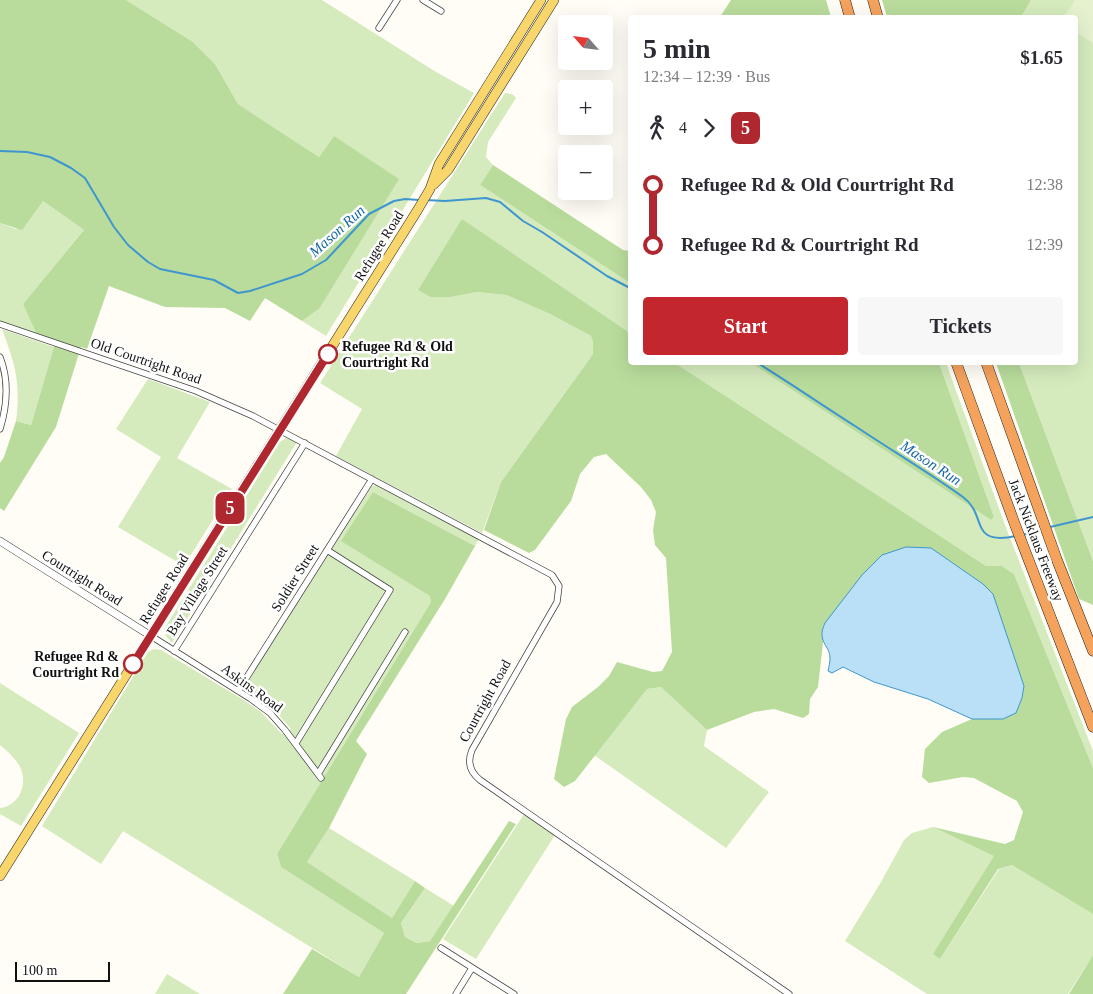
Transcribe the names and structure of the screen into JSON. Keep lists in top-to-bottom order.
{
  "streets": {
    "highway": ["Jack Nicklaus Freeway"],
    "main road": ["Refugee Road"],
    "street": [
      "Old Courtright Road",
      "Courtright Road",
      "Soldier Street",
      "Bay Village Street",
      "Askins Road"
    ]
  },
  "crossings": [
    ["Refugee Road", "Old Courtright Road"],
    ["Refugee Road", "Courtright Road"],
    ["Refugee Road", "Askins Road"],
    ["Old Courtright Road", "Courtright Road"],
    ["Courtright Road", "Soldier Street"],
    ["Courtright Road", "Bay Village Street"],
    ["Courtright Road", "Askins Road"],
    ["Soldier Street", "Askins Road"],
    ["Bay Village Street", "Askins Road"]
  ],
  "water": ["Mason Run"],
  "places": ["Refugee Rd & Old Courtright Rd", "Refugee Rd & Courtright Rd"],
  "lines": ["bus line 5"],
  "scale_bar": "100 m",
  "north": "top left",
  "page": {
    "on_map": "5",
    "map_buttons": ["+", "−"],
    "heading": ["5 min", "12:34 – 12:39 · Bus", "$1.65"],
    "legs": ["4", "5"],
    "list": [
      {
        "name": "Refugee Rd & Old Courtright Rd",
        "value": "12:38"
      },
      {
        "name": "Refugee Rd & Courtright Rd",
        "value": "12:39"
      }
    ],
    "buttons": ["Start", "Tickets"],
    "scale": "100 m"
  }
}
